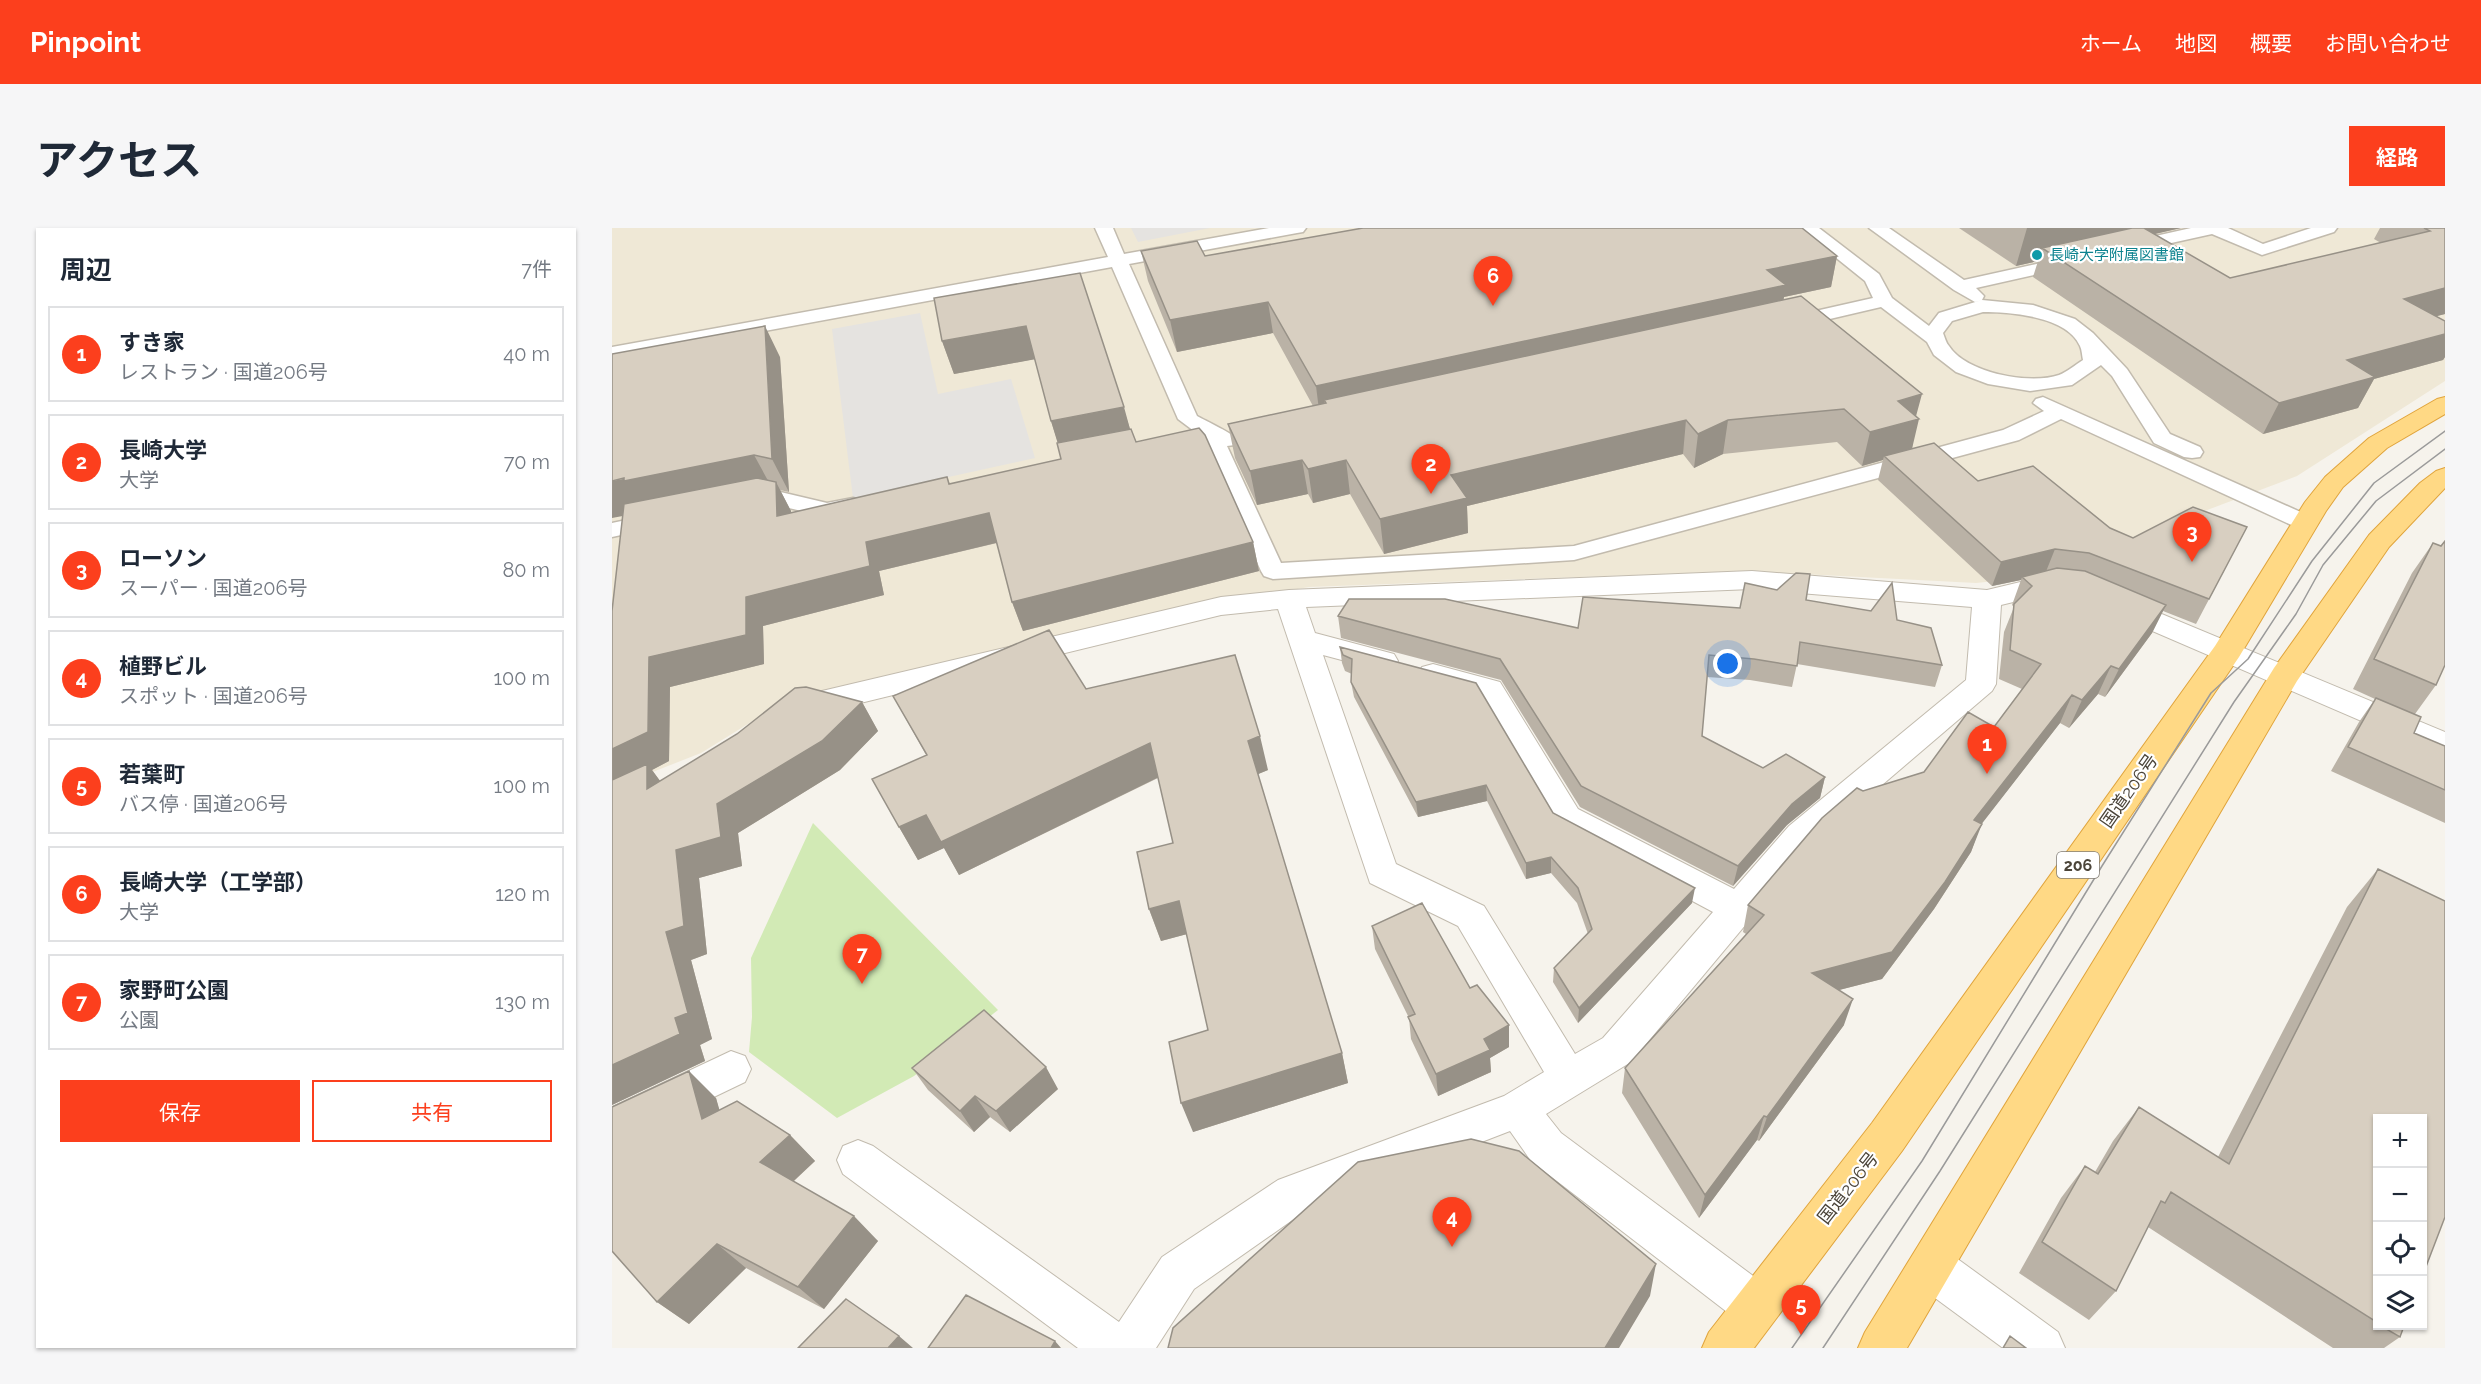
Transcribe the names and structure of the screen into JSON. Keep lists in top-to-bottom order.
{
  "streets": {
    "highway": ["国道206号", "206"]
  },
  "places": ["長崎大学附属図書館"],
  "page": {
    "header": "Pinpoint",
    "nav": [
      "ホーム",
      "地図",
      "概要",
      "お問い合わせ"
    ],
    "title": "アクセス",
    "buttons": [
      "経路",
      ["保存", "共有"]
    ],
    "heading": ["周辺", "7件"],
    "pins": [
      "6",
      "2",
      "3",
      "1",
      "7",
      "4",
      "5"
    ],
    "list": [
      {
        "mark": "1",
        "name": "すき家",
        "note": "レストラン · 国道206号",
        "value": "40 m"
      },
      {
        "mark": "2",
        "name": "長崎大学",
        "note": "大学",
        "value": "70 m"
      },
      {
        "mark": "3",
        "name": "ローソン",
        "note": "スーパー · 国道206号",
        "value": "80 m"
      },
      {
        "mark": "4",
        "name": "植野ビル",
        "note": "スポット · 国道206号",
        "value": "100 m"
      },
      {
        "mark": "5",
        "name": "若葉町",
        "note": "バス停 · 国道206号",
        "value": "100 m"
      },
      {
        "mark": "6",
        "name": "長崎大学（工学部）",
        "note": "大学",
        "value": "120 m"
      },
      {
        "mark": "7",
        "name": "家野町公園",
        "note": "公園",
        "value": "130 m"
      }
    ],
    "map_buttons": ["+", "−"]
  }
}
